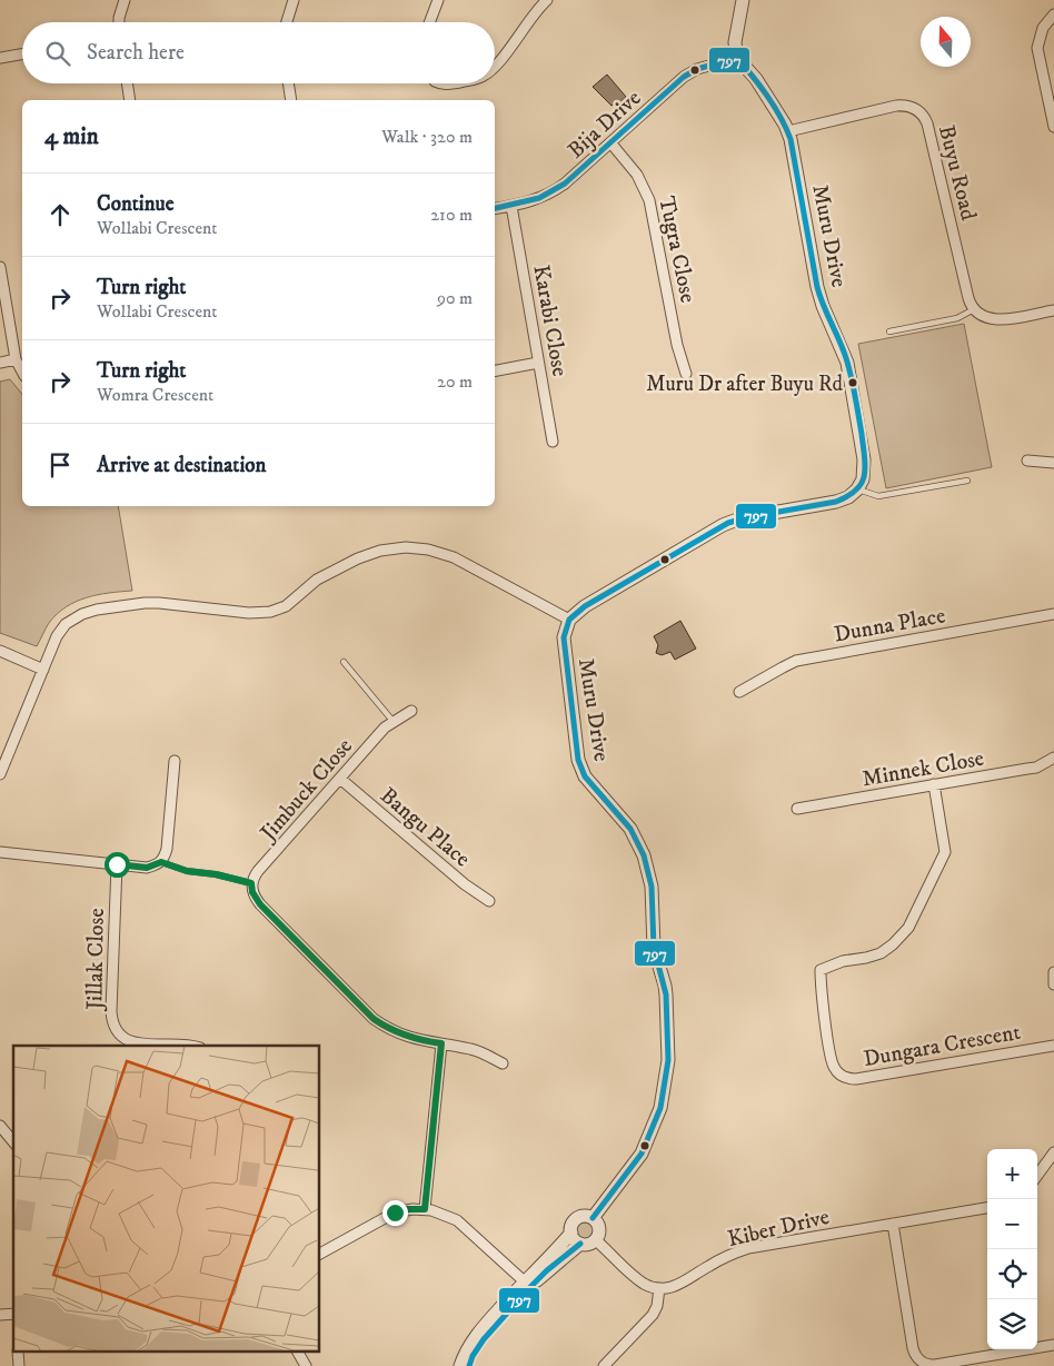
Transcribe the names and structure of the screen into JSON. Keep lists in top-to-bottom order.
{
  "streets": {
    "street": [
      "Bija Drive",
      "Buyu Road",
      "Muru Drive",
      "Tugra Close",
      "Karabi Close",
      "Dunna Place",
      "Minnek Close",
      "Jimbuck Close",
      "Bangu Place",
      "Jillak Close",
      "Dungara Crescent",
      "Kiber Drive"
    ]
  },
  "crossings": [
    ["Bija Drive", "Muru Drive"],
    ["Bija Drive", "Tugra Close"],
    ["Bija Drive", "Karabi Close"],
    ["Buyu Road", "Muru Drive"],
    ["Minnek Close", "Dungara Crescent"],
    ["Jimbuck Close", "Bangu Place"]
  ],
  "places": ["Muru Dr after Buyu Rd"],
  "lines": ["transit line 797"],
  "north": "top",
  "page": {
    "search": "Search here",
    "heading": ["4 min", "Walk · 320 m"],
    "list": [
      ["Continue", "Wollabi Crescent", "210 m"],
      ["Turn right", "Wollabi Crescent", "90 m"],
      ["Turn right", "Womra Crescent", "20 m"],
      "Arrive at destination"
    ],
    "map_buttons": ["+", "−"]
  }
}
